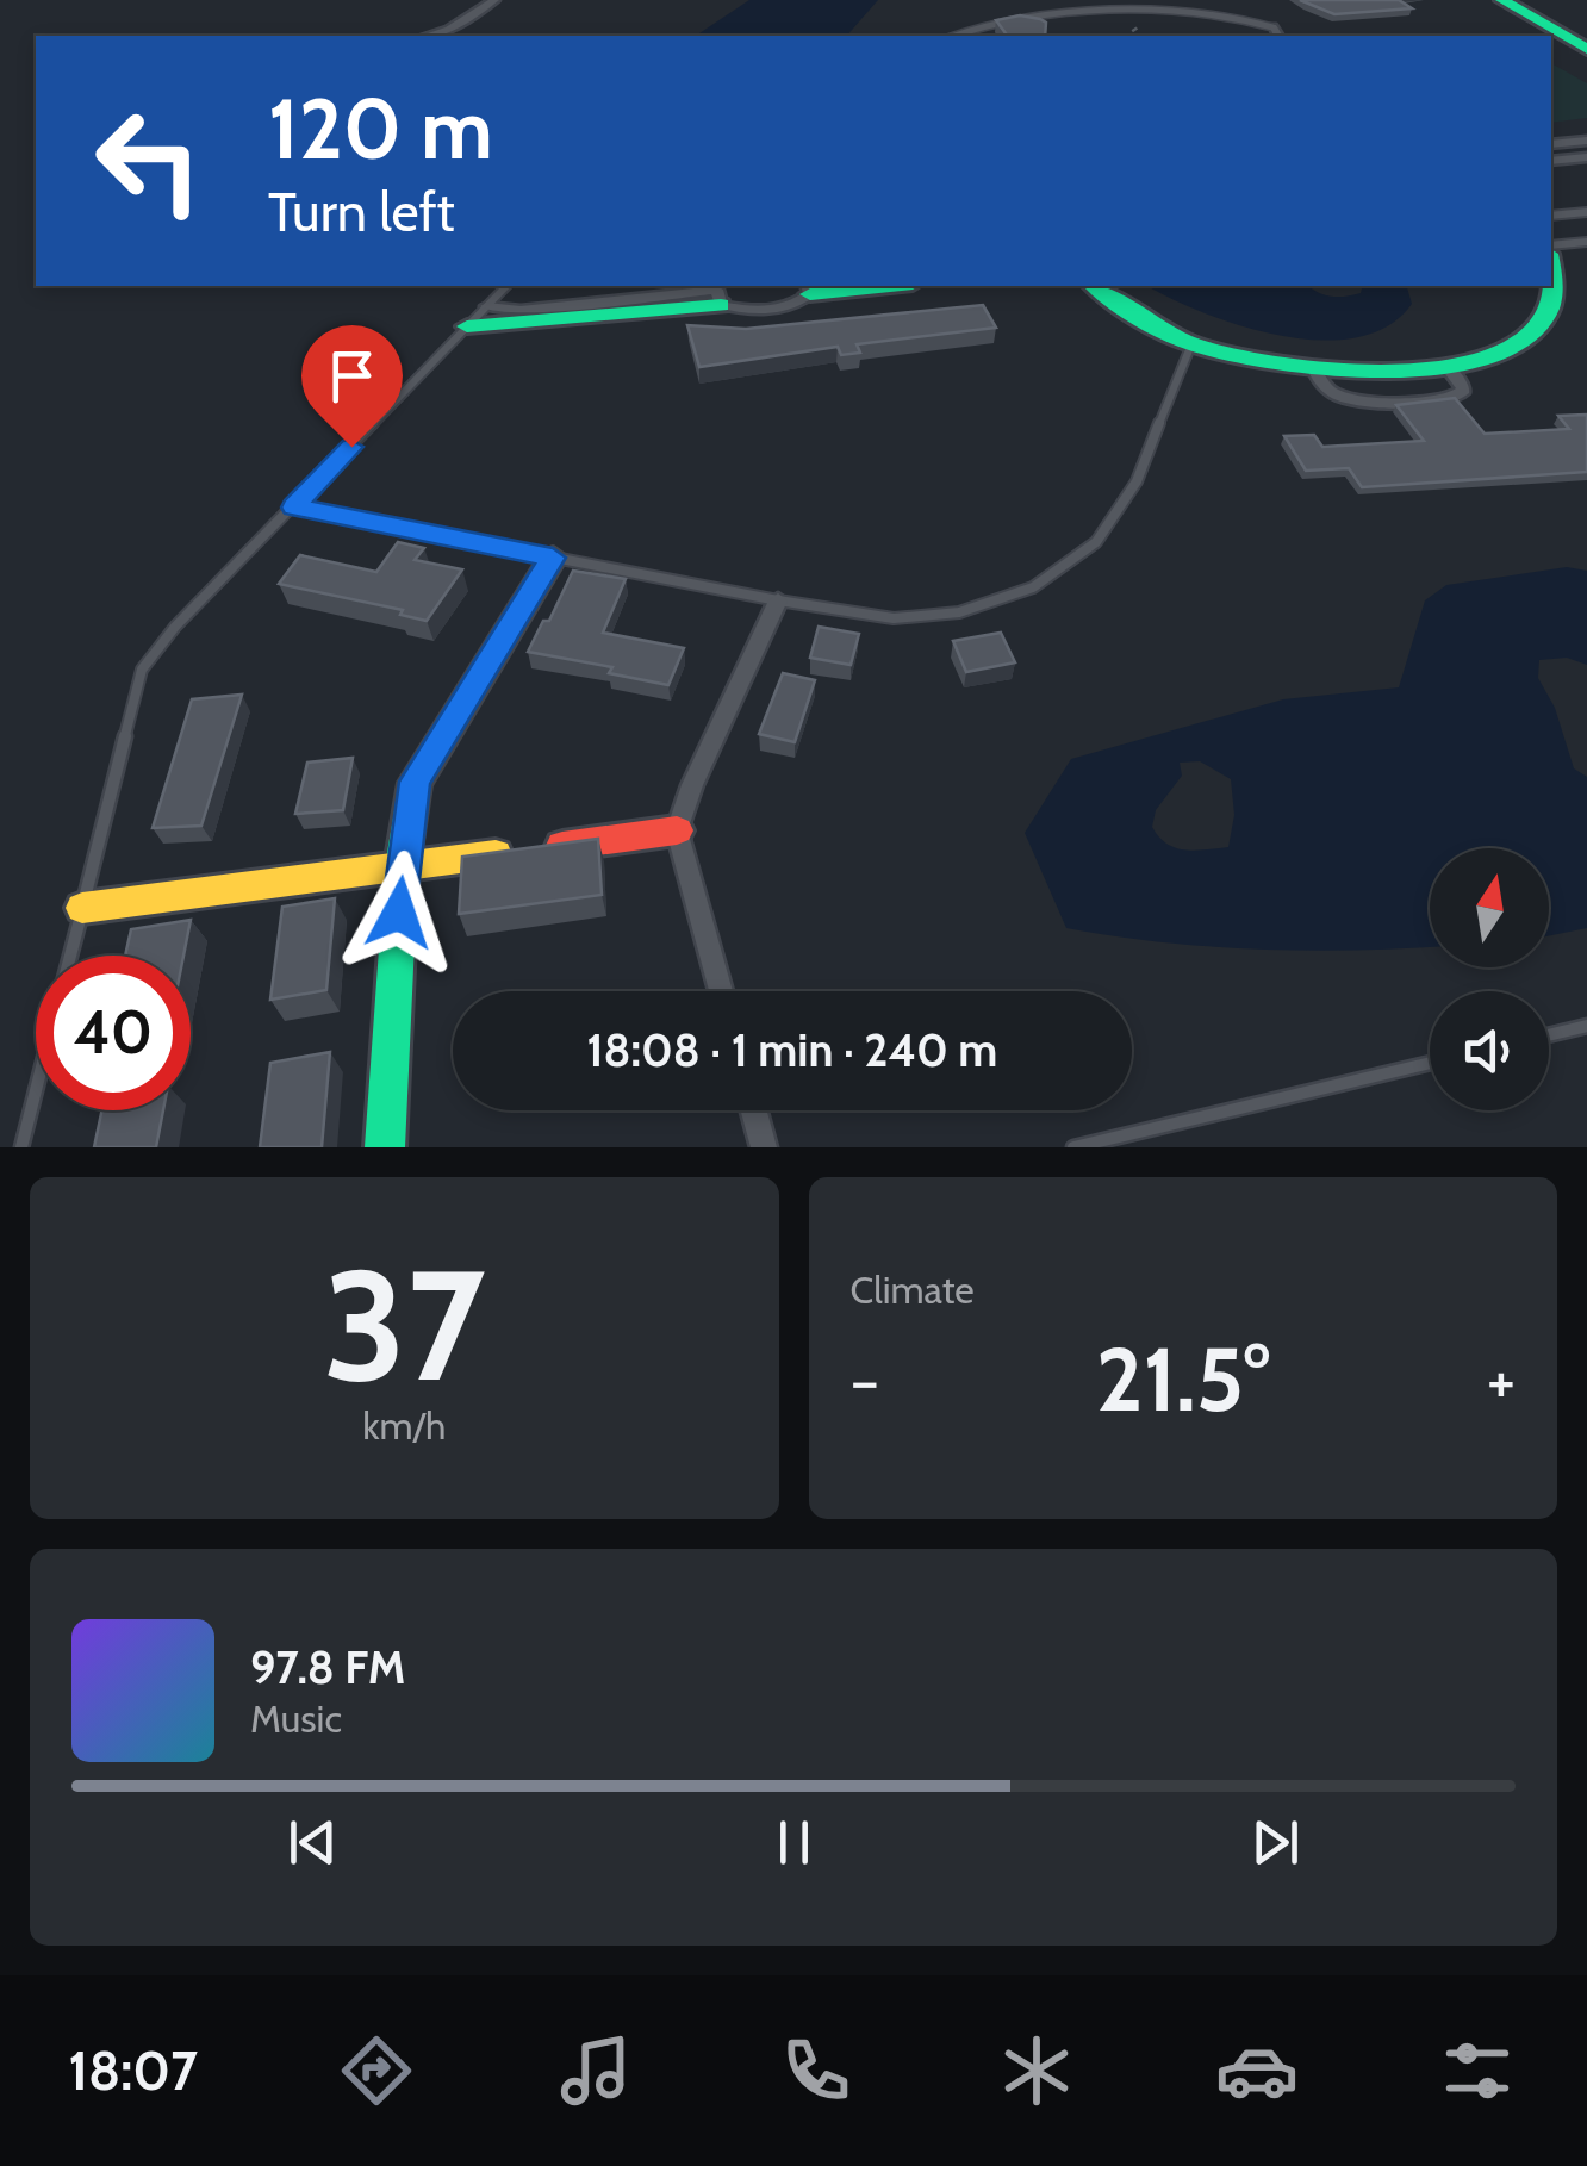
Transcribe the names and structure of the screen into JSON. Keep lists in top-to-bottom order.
{
  "north": "top",
  "page": {
    "turn": ["120 m", "Turn left"],
    "limit": "40",
    "trip": "18:08 · 1 min · 240 m",
    "tile": [
      ["37", "km/h"],
      "Climate"
    ],
    "heat": ["−", "21.5°", "+"],
    "song": ["97.8 FM", "Music"],
    "tabs": "18:07"
  }
}
